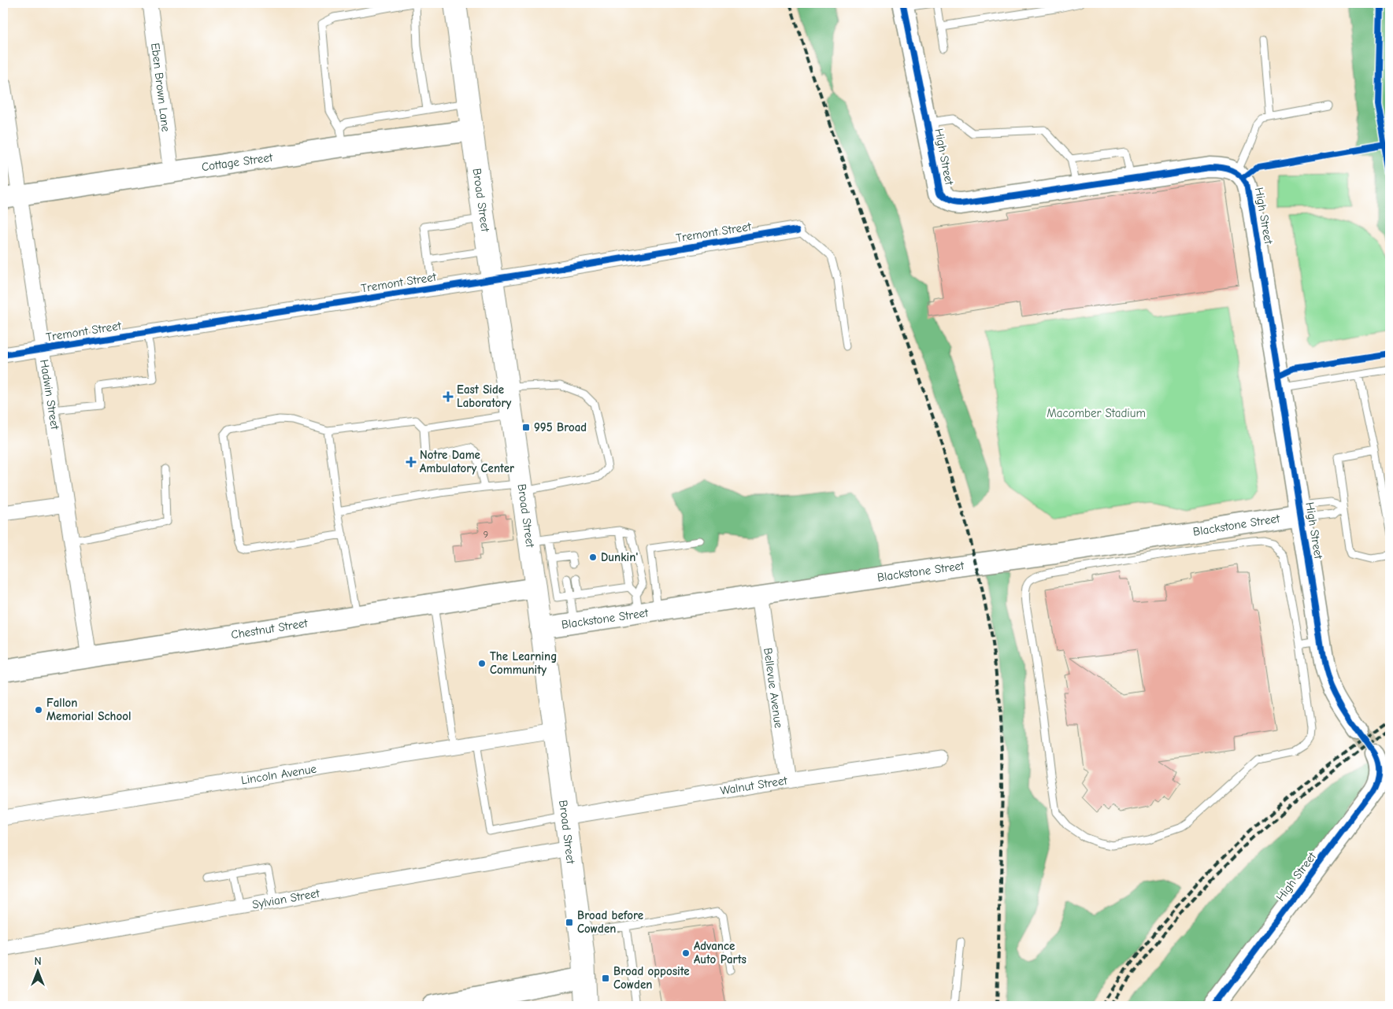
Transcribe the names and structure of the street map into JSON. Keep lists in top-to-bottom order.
{
  "streets": {
    "main road": ["Broad Street"],
    "street": [
      "Eben Brown Lane",
      "High Street",
      "Cottage Street",
      "Tremont Street",
      "Hadwin Street",
      "Blackstone Street",
      "Chestnut Street",
      "Bellevue Avenue",
      "Lincoln Avenue",
      "Walnut Street",
      "Sylvian Street"
    ]
  },
  "crossings": [
    ["Eben Brown Lane", "Cottage Street"],
    ["High Street", "Blackstone Street"],
    ["Cottage Street", "Broad Street"],
    ["Cottage Street", "Hadwin Street"],
    ["Broad Street", "Tremont Street"],
    ["Broad Street", "Blackstone Street"],
    ["Broad Street", "Chestnut Street"],
    ["Broad Street", "Lincoln Avenue"],
    ["Broad Street", "Walnut Street"],
    ["Broad Street", "Sylvian Street"],
    ["Tremont Street", "Hadwin Street"],
    ["Hadwin Street", "Chestnut Street"],
    ["Blackstone Street", "Bellevue Avenue"],
    ["Bellevue Avenue", "Walnut Street"]
  ],
  "parks": ["Macomber Stadium"],
  "places": {
    "health": ["East Side Laboratory", "Notre Dame Ambulatory Center"],
    "transit": ["995 Broad", "Broad before Cowden", "Broad opposite Cowden"],
    "other": [
      "Dunkin'",
      "The Learning Community",
      "Fallon Memorial School",
      "Advance Auto Parts"
    ]
  },
  "house_numbers": ["9"],
  "north": "top"
}
